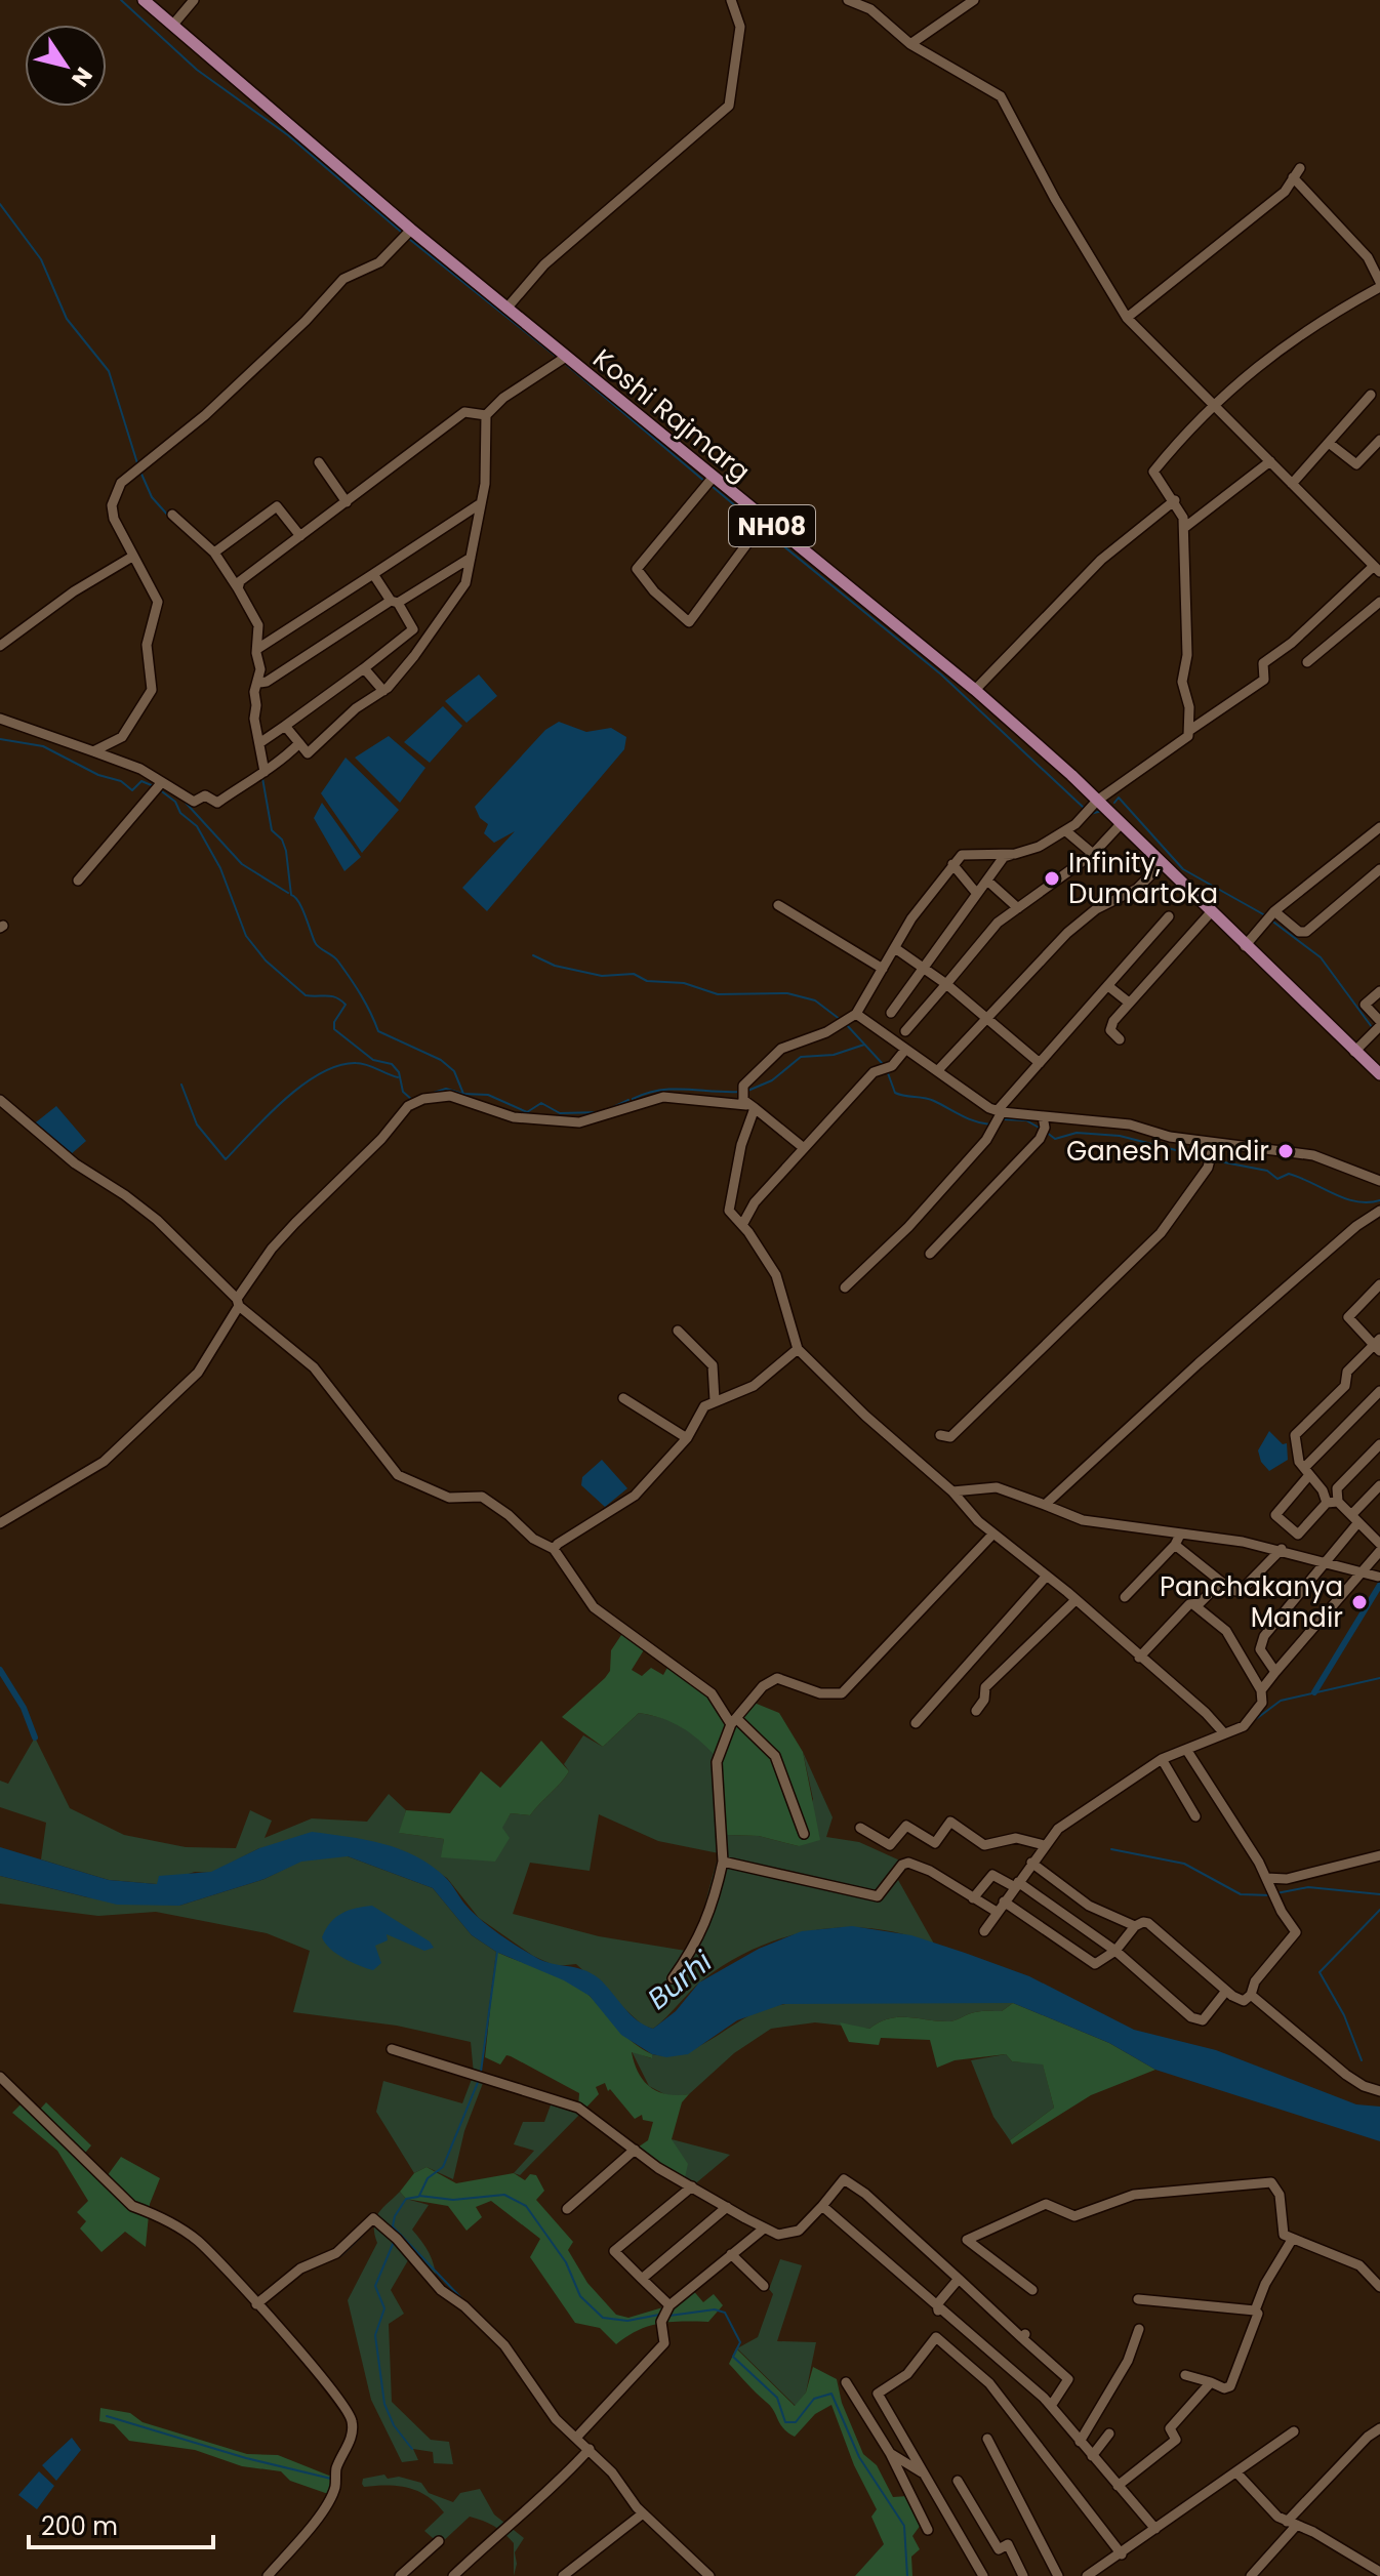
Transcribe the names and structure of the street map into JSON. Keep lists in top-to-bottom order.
{
  "streets": {
    "main road": ["Koshi Rajmarg", "NH08"]
  },
  "water": ["Burhi"],
  "places": ["Infinity, Dumartoka", "Ganesh Mandir", "Panchakanya Mandir"],
  "scale_bar": "200 m",
  "north": "bottom right"
}
